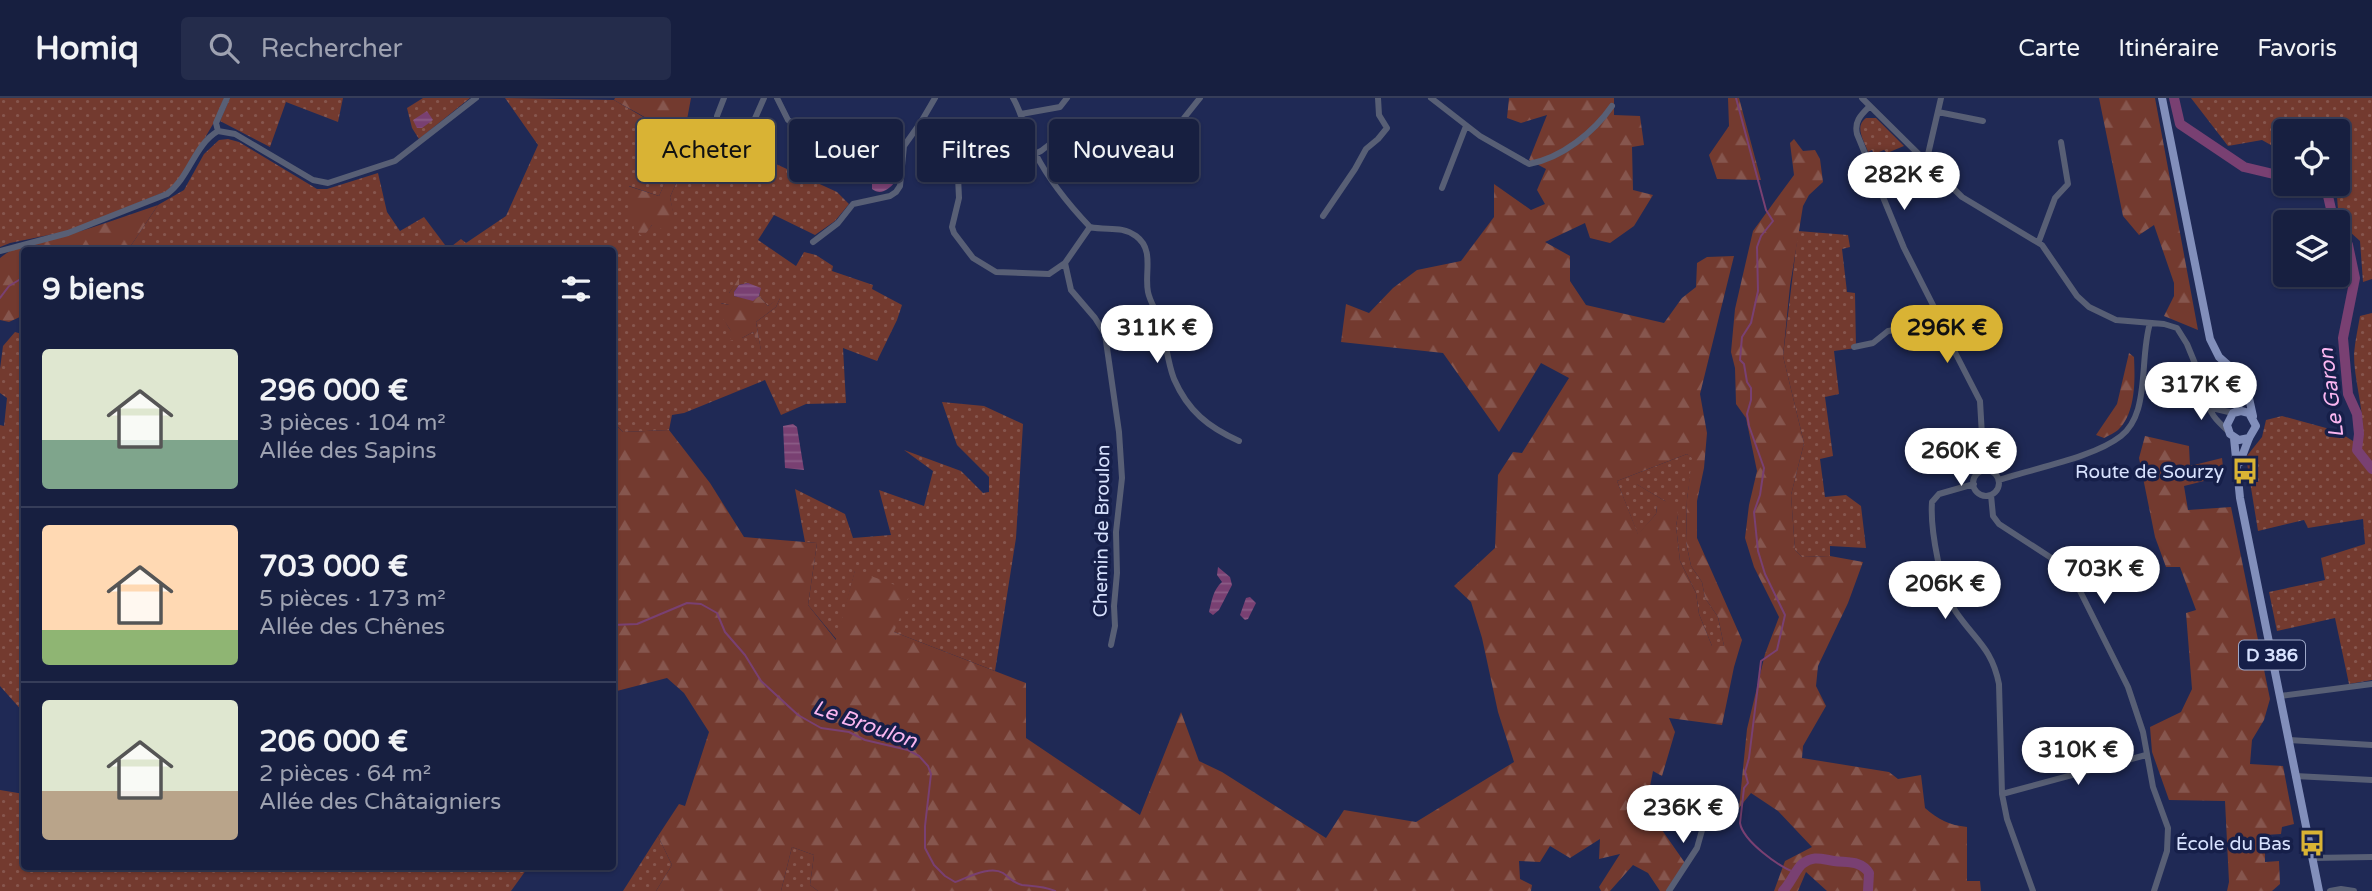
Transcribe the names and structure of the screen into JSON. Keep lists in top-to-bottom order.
{
  "streets": {
    "main road": ["D 386"],
    "street": ["Chemin de Broulon"]
  },
  "water": ["Le Garon", "Le Broulon"],
  "places": {
    "bus stop": ["Route de Sourzy", "École du Bas"]
  },
  "page": {
    "header": "Homiq",
    "search": "Rechercher",
    "nav": ["Carte", "Itinéraire", "Favoris"],
    "chip": [
      "Acheter",
      "Louer",
      "Filtres",
      "Nouveau"
    ],
    "price": [
      "282K €",
      "311K €",
      "296K €",
      "317K €",
      "260K €",
      "703K €",
      "206K €",
      "310K €",
      "236K €"
    ],
    "heading": "9 biens",
    "list": [
      {
        "name": "296 000 €",
        "note": "3 pièces · 104 m² · Allée des Sapins"
      },
      {
        "name": "703 000 €",
        "note": "5 pièces · 173 m² · Allée des Chênes"
      },
      {
        "name": "206 000 €",
        "note": "2 pièces · 64 m² · Allée des Châtaigniers"
      }
    ]
  }
}
